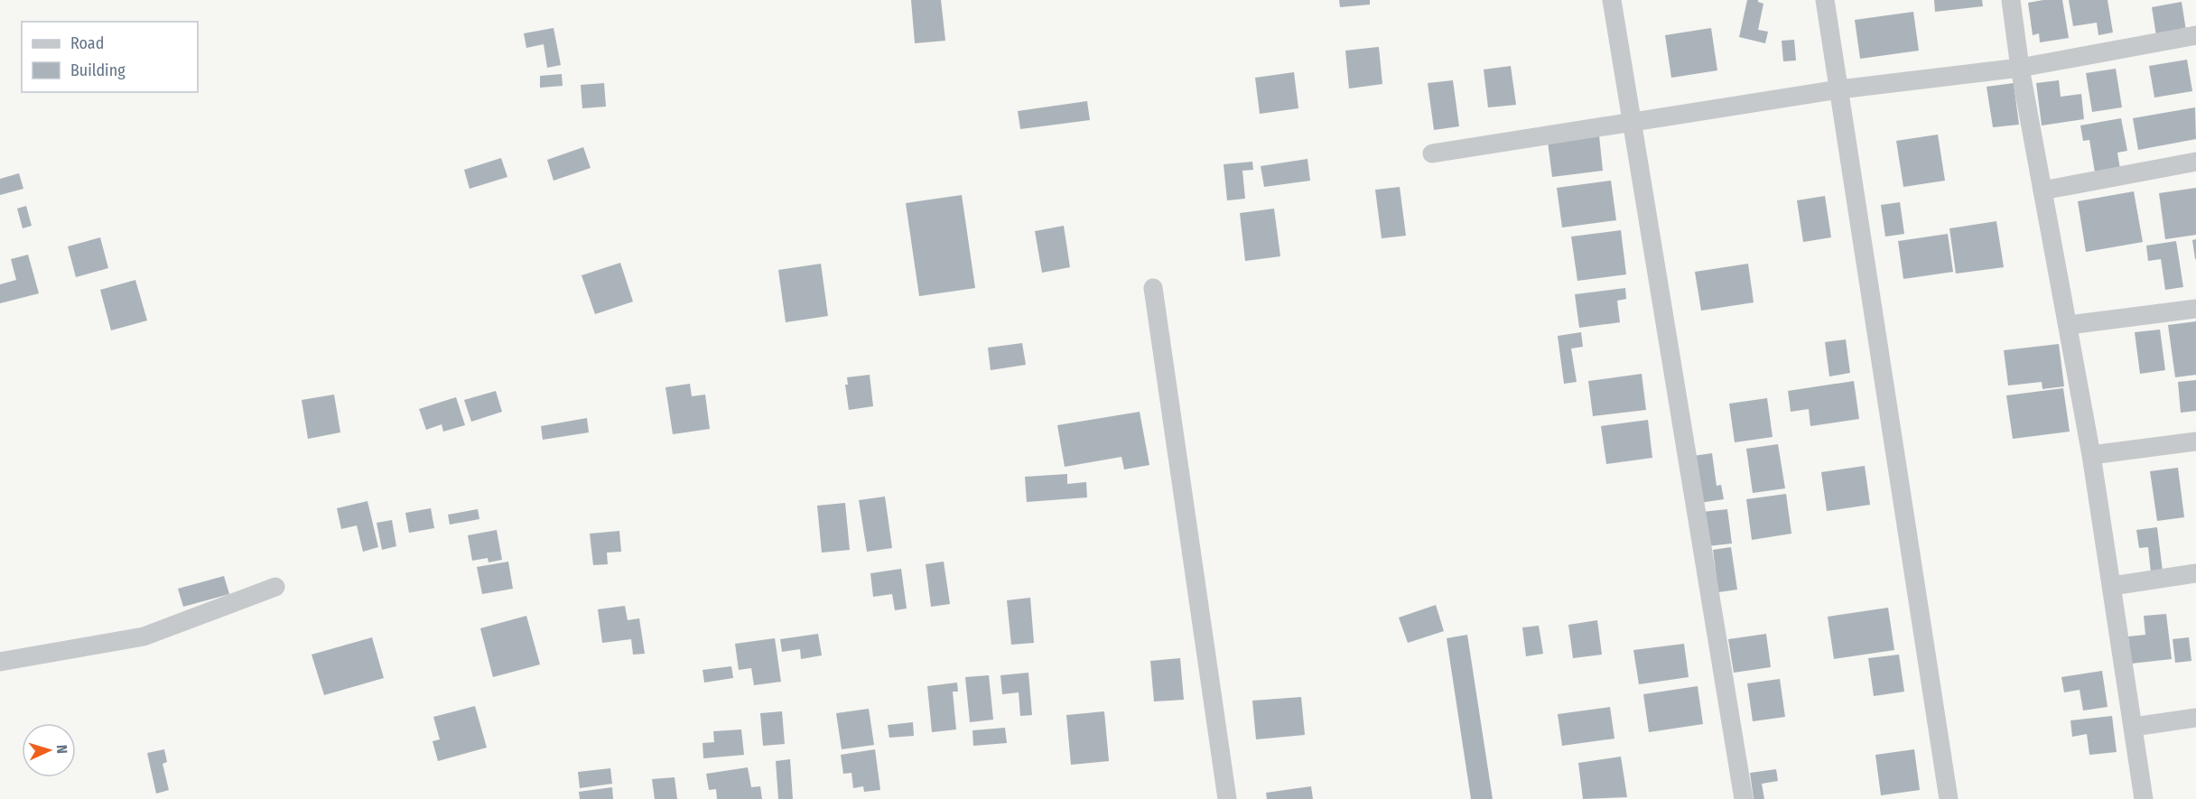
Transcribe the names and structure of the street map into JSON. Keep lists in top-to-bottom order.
{
  "legend": ["Road", "Building"],
  "north": "right"
}
